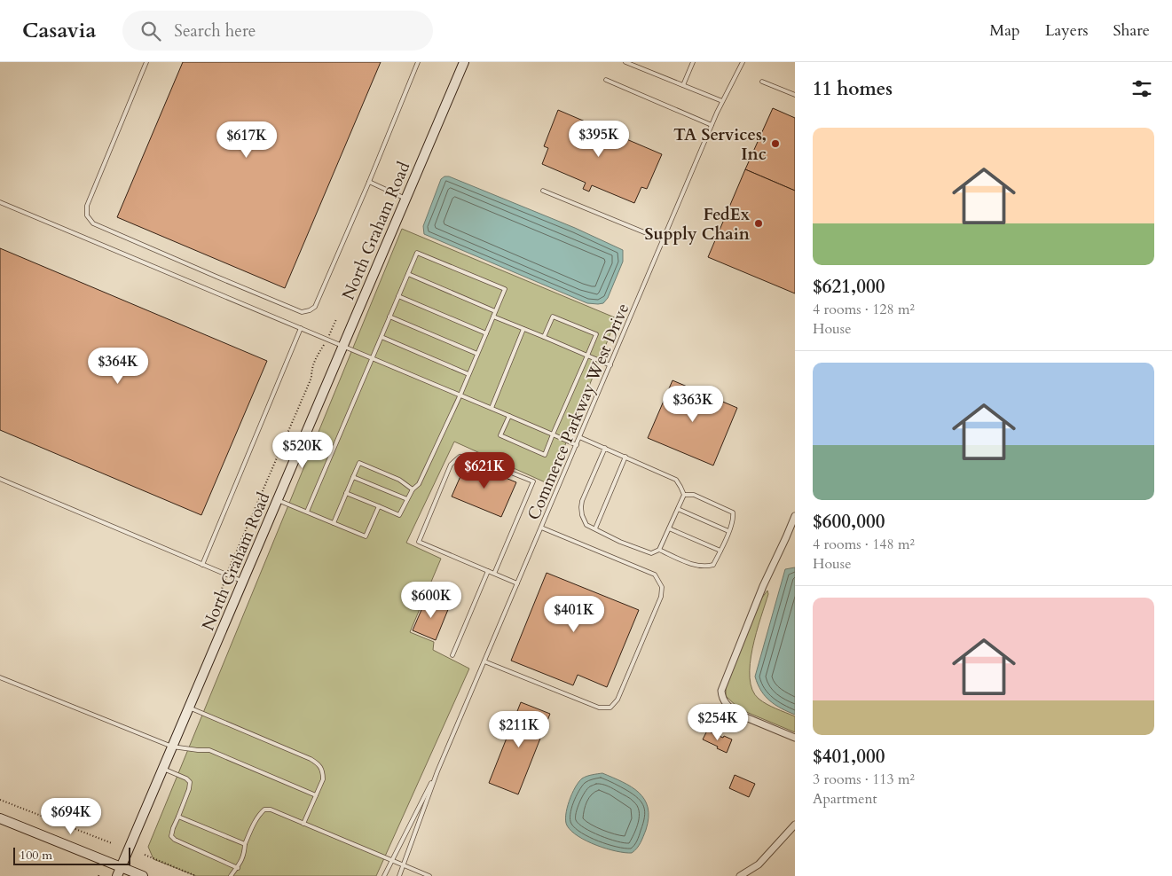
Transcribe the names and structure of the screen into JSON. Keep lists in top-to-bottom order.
{
  "streets": {
    "street": ["North Graham Road"],
    "lane": ["Commerce Parkway West Drive"]
  },
  "places": ["TA Services, Inc", "FedEx Supply Chain"],
  "scale_bar": "100 m",
  "page": {
    "header": "Casavia",
    "search": "Search here",
    "nav": ["Map", "Layers", "Share"],
    "heading": "11 homes",
    "list": [
      {
        "name": "$621,000",
        "note": "4 rooms · 128 m² · House"
      },
      {
        "name": "$600,000",
        "note": "4 rooms · 148 m² · House"
      },
      {
        "name": "$401,000",
        "note": "3 rooms · 113 m² · Apartment"
      }
    ],
    "price": [
      "$395K",
      "$617K",
      "$364K",
      "$363K",
      "$520K",
      "$621K",
      "$600K",
      "$401K",
      "$254K",
      "$211K",
      "$694K"
    ],
    "scale": "100 m"
  }
}
